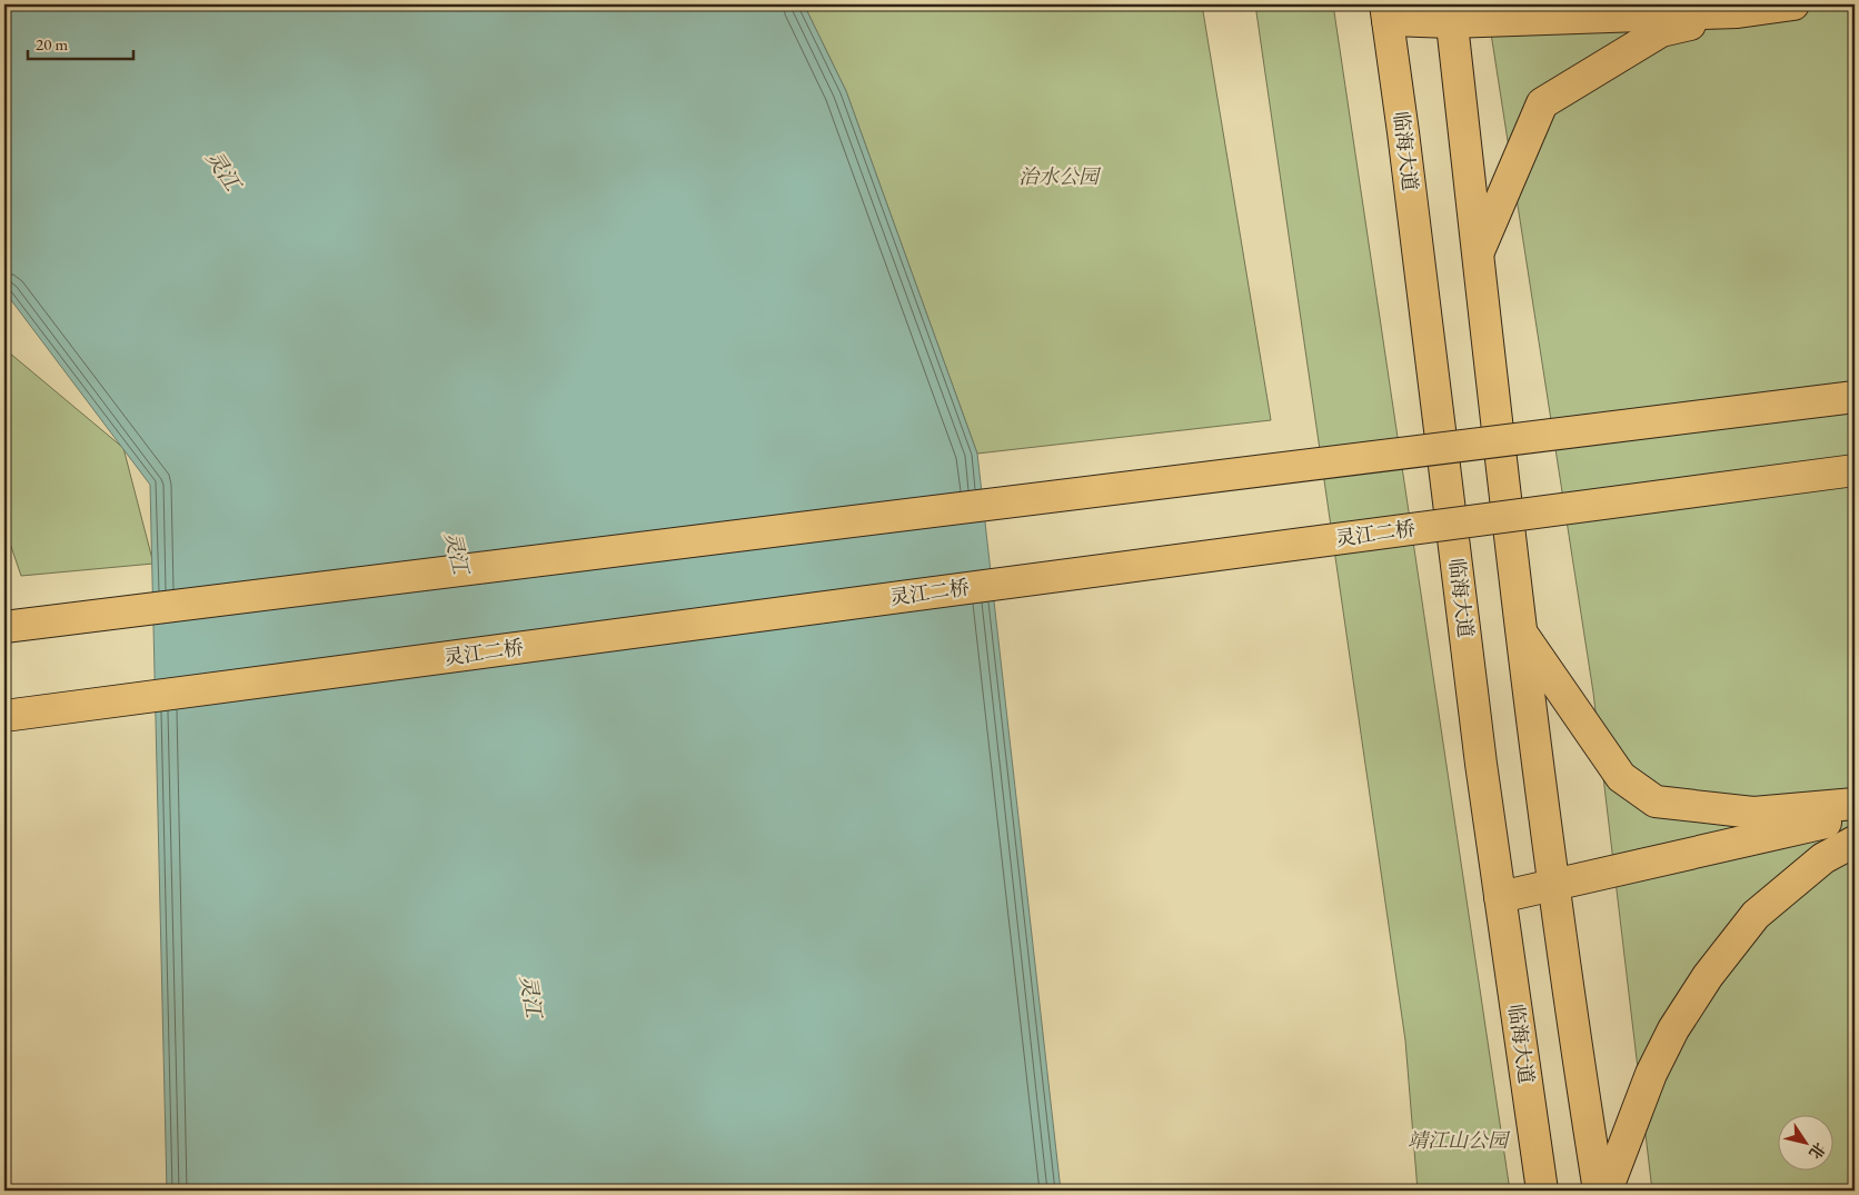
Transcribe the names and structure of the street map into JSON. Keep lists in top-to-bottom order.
{
  "streets": {
    "main road": ["临海大道", "灵江二桥"]
  },
  "water": ["灵江"],
  "parks": ["治水公园", "靖江山公园"],
  "scale_bar": "20 m",
  "north": "bottom right"
}
